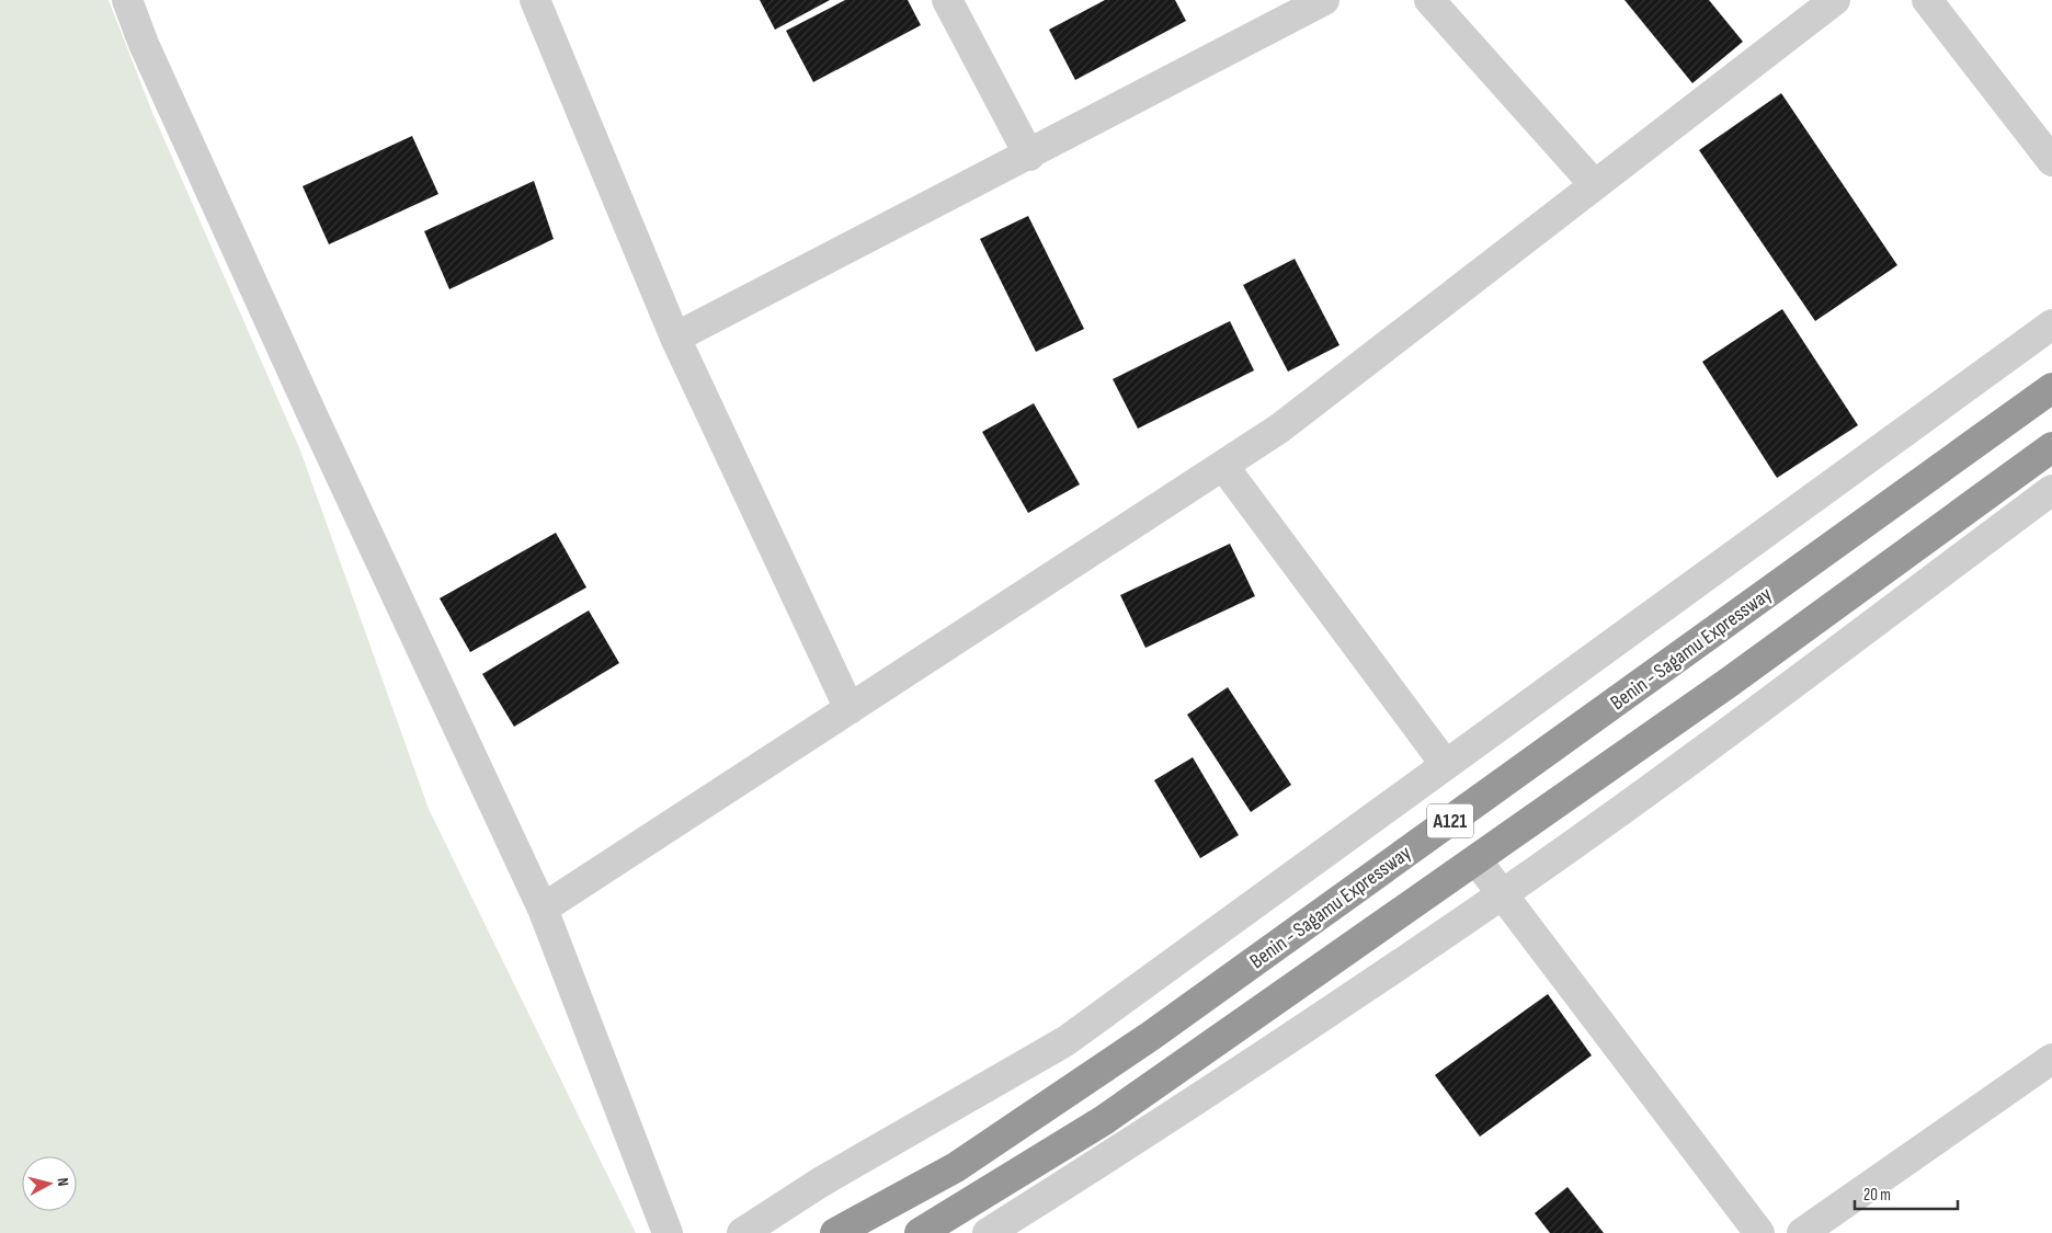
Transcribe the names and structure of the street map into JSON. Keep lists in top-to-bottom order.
{
  "streets": {
    "highway": ["Benin - Sagamu Expressway", "A121"]
  },
  "scale_bar": "20 m",
  "north": "right"
}
